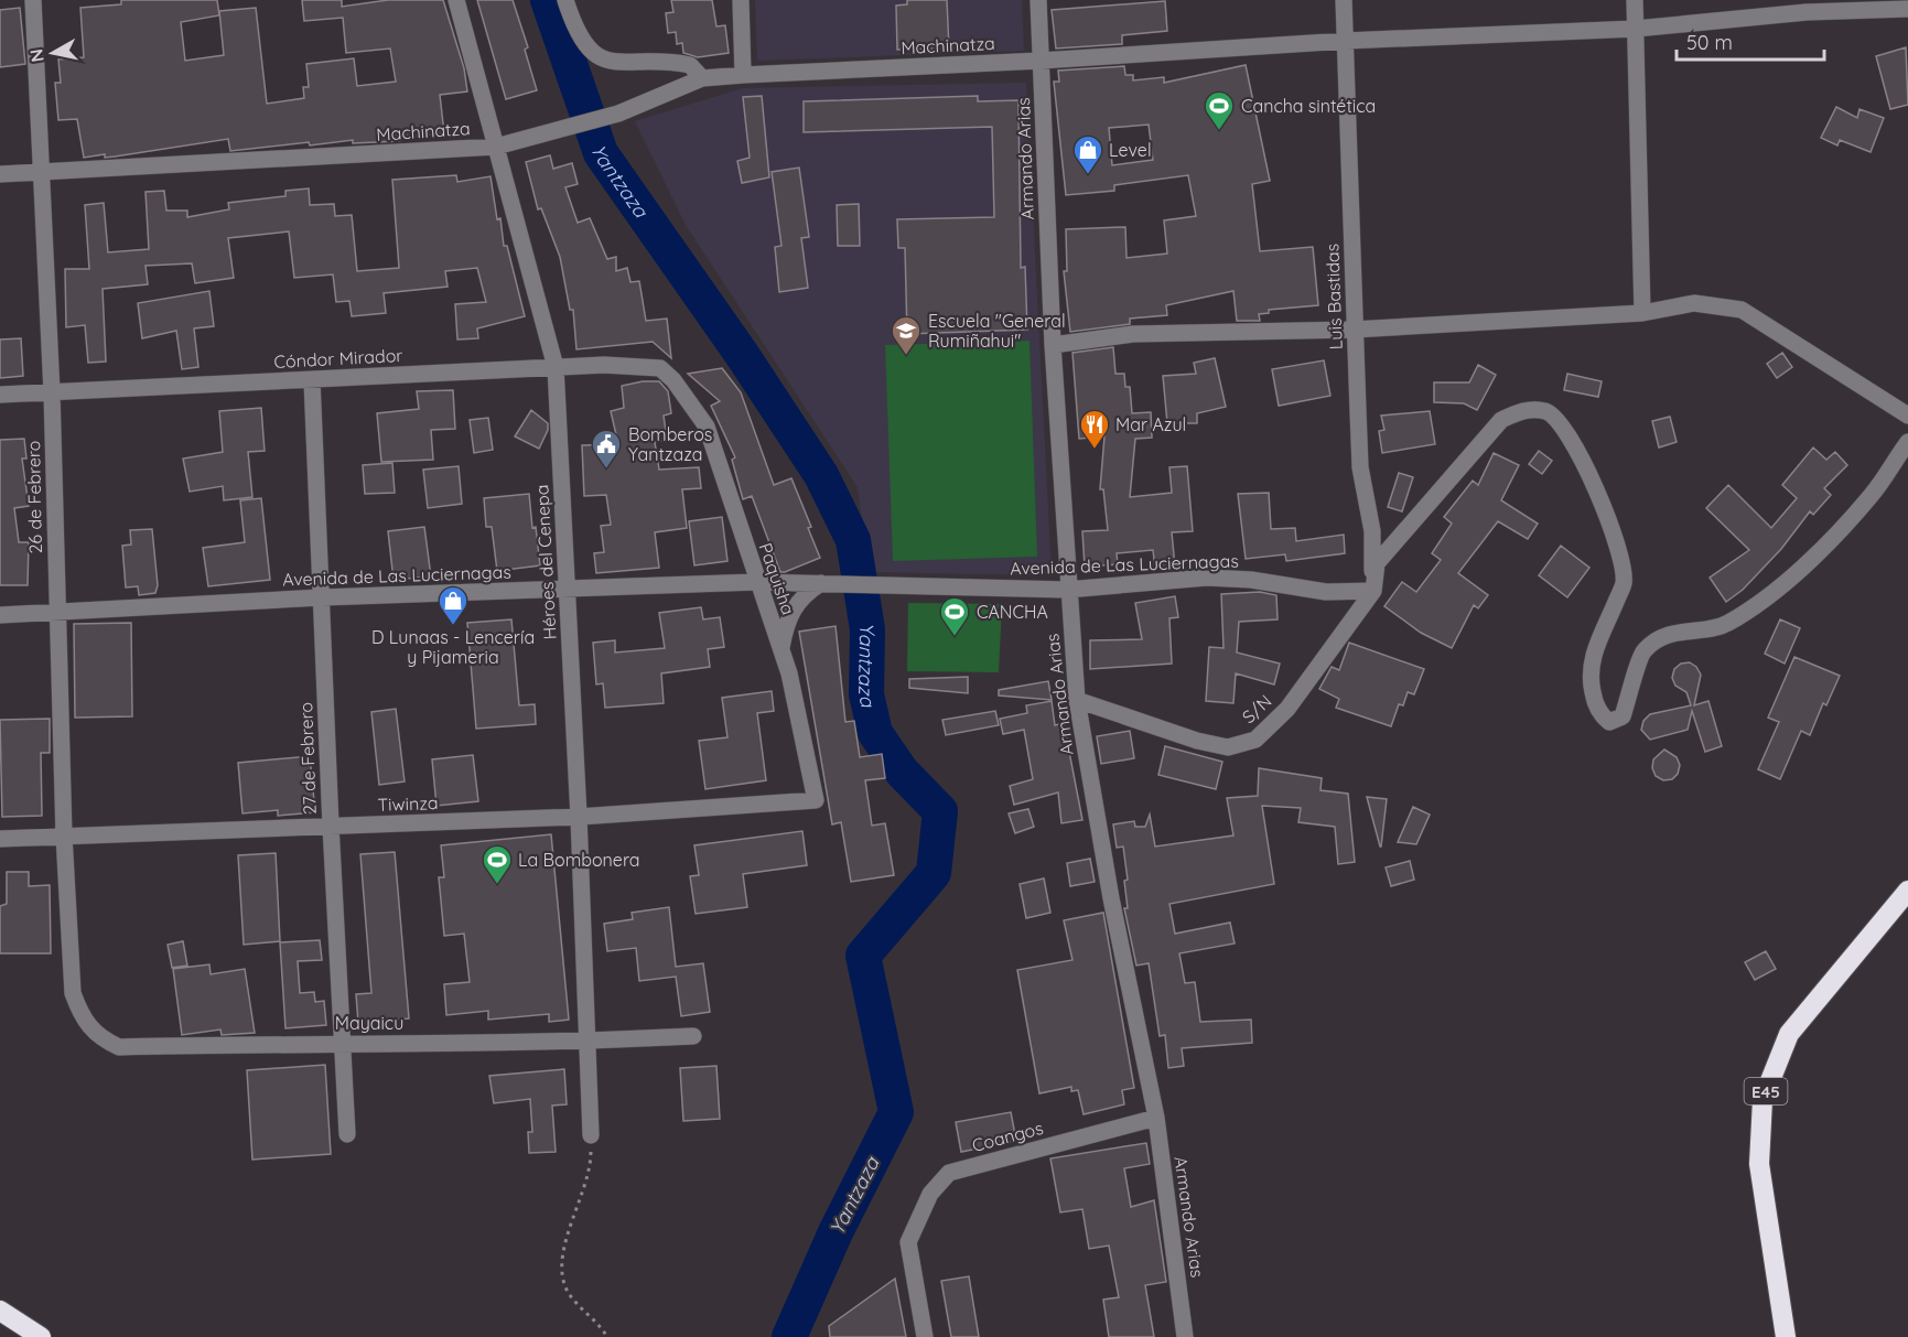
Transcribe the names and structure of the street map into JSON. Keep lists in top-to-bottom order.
{
  "streets": {
    "highway": ["E45"],
    "street": [
      "Machinatza",
      "Armando Arias",
      "Luis Bastidas",
      "Cóndor Mirador",
      "26 de Febrero",
      "Héroes del Cenepa",
      "Avenida de Las Luciernagas",
      "Paquisha",
      "S/N",
      "27 de Febrero",
      "Tiwinza",
      "Mayaicu",
      "Coangos"
    ]
  },
  "crossings": [
    ["Machinatza", "Armando Arias"],
    ["Machinatza", "Luis Bastidas"],
    ["Machinatza", "26 de Febrero"],
    ["Machinatza", "Héroes del Cenepa"],
    ["Armando Arias", "Avenida de Las Luciernagas"],
    ["Armando Arias", "S/N"],
    ["Armando Arias", "Coangos"],
    ["Luis Bastidas", "Avenida de Las Luciernagas"],
    ["Luis Bastidas", "S/N"],
    ["Cóndor Mirador", "26 de Febrero"],
    ["Cóndor Mirador", "Héroes del Cenepa"],
    ["Cóndor Mirador", "Paquisha"],
    ["Cóndor Mirador", "27 de Febrero"],
    ["26 de Febrero", "Avenida de Las Luciernagas"],
    ["26 de Febrero", "Tiwinza"],
    ["26 de Febrero", "Mayaicu"],
    ["Héroes del Cenepa", "Avenida de Las Luciernagas"],
    ["Héroes del Cenepa", "Tiwinza"],
    ["Héroes del Cenepa", "Mayaicu"],
    ["Avenida de Las Luciernagas", "Paquisha"],
    ["Avenida de Las Luciernagas", "S/N"],
    ["Avenida de Las Luciernagas", "27 de Febrero"],
    ["Paquisha", "Tiwinza"],
    ["27 de Febrero", "Tiwinza"],
    ["27 de Febrero", "Mayaicu"]
  ],
  "water": ["Yantzaza"],
  "places": {
    "sports": ["Cancha sintética", "CANCHA", "La Bombonera"],
    "shop": ["Level", "D Lunaas - Lencería y Pijameria"],
    "school or university": ["Escuela \"General Rumiñahui\""],
    "restaurant": ["Mar Azul"],
    "public building": ["Bomberos Yantzaza"]
  },
  "scale_bar": "50 m",
  "north": "left"
}
